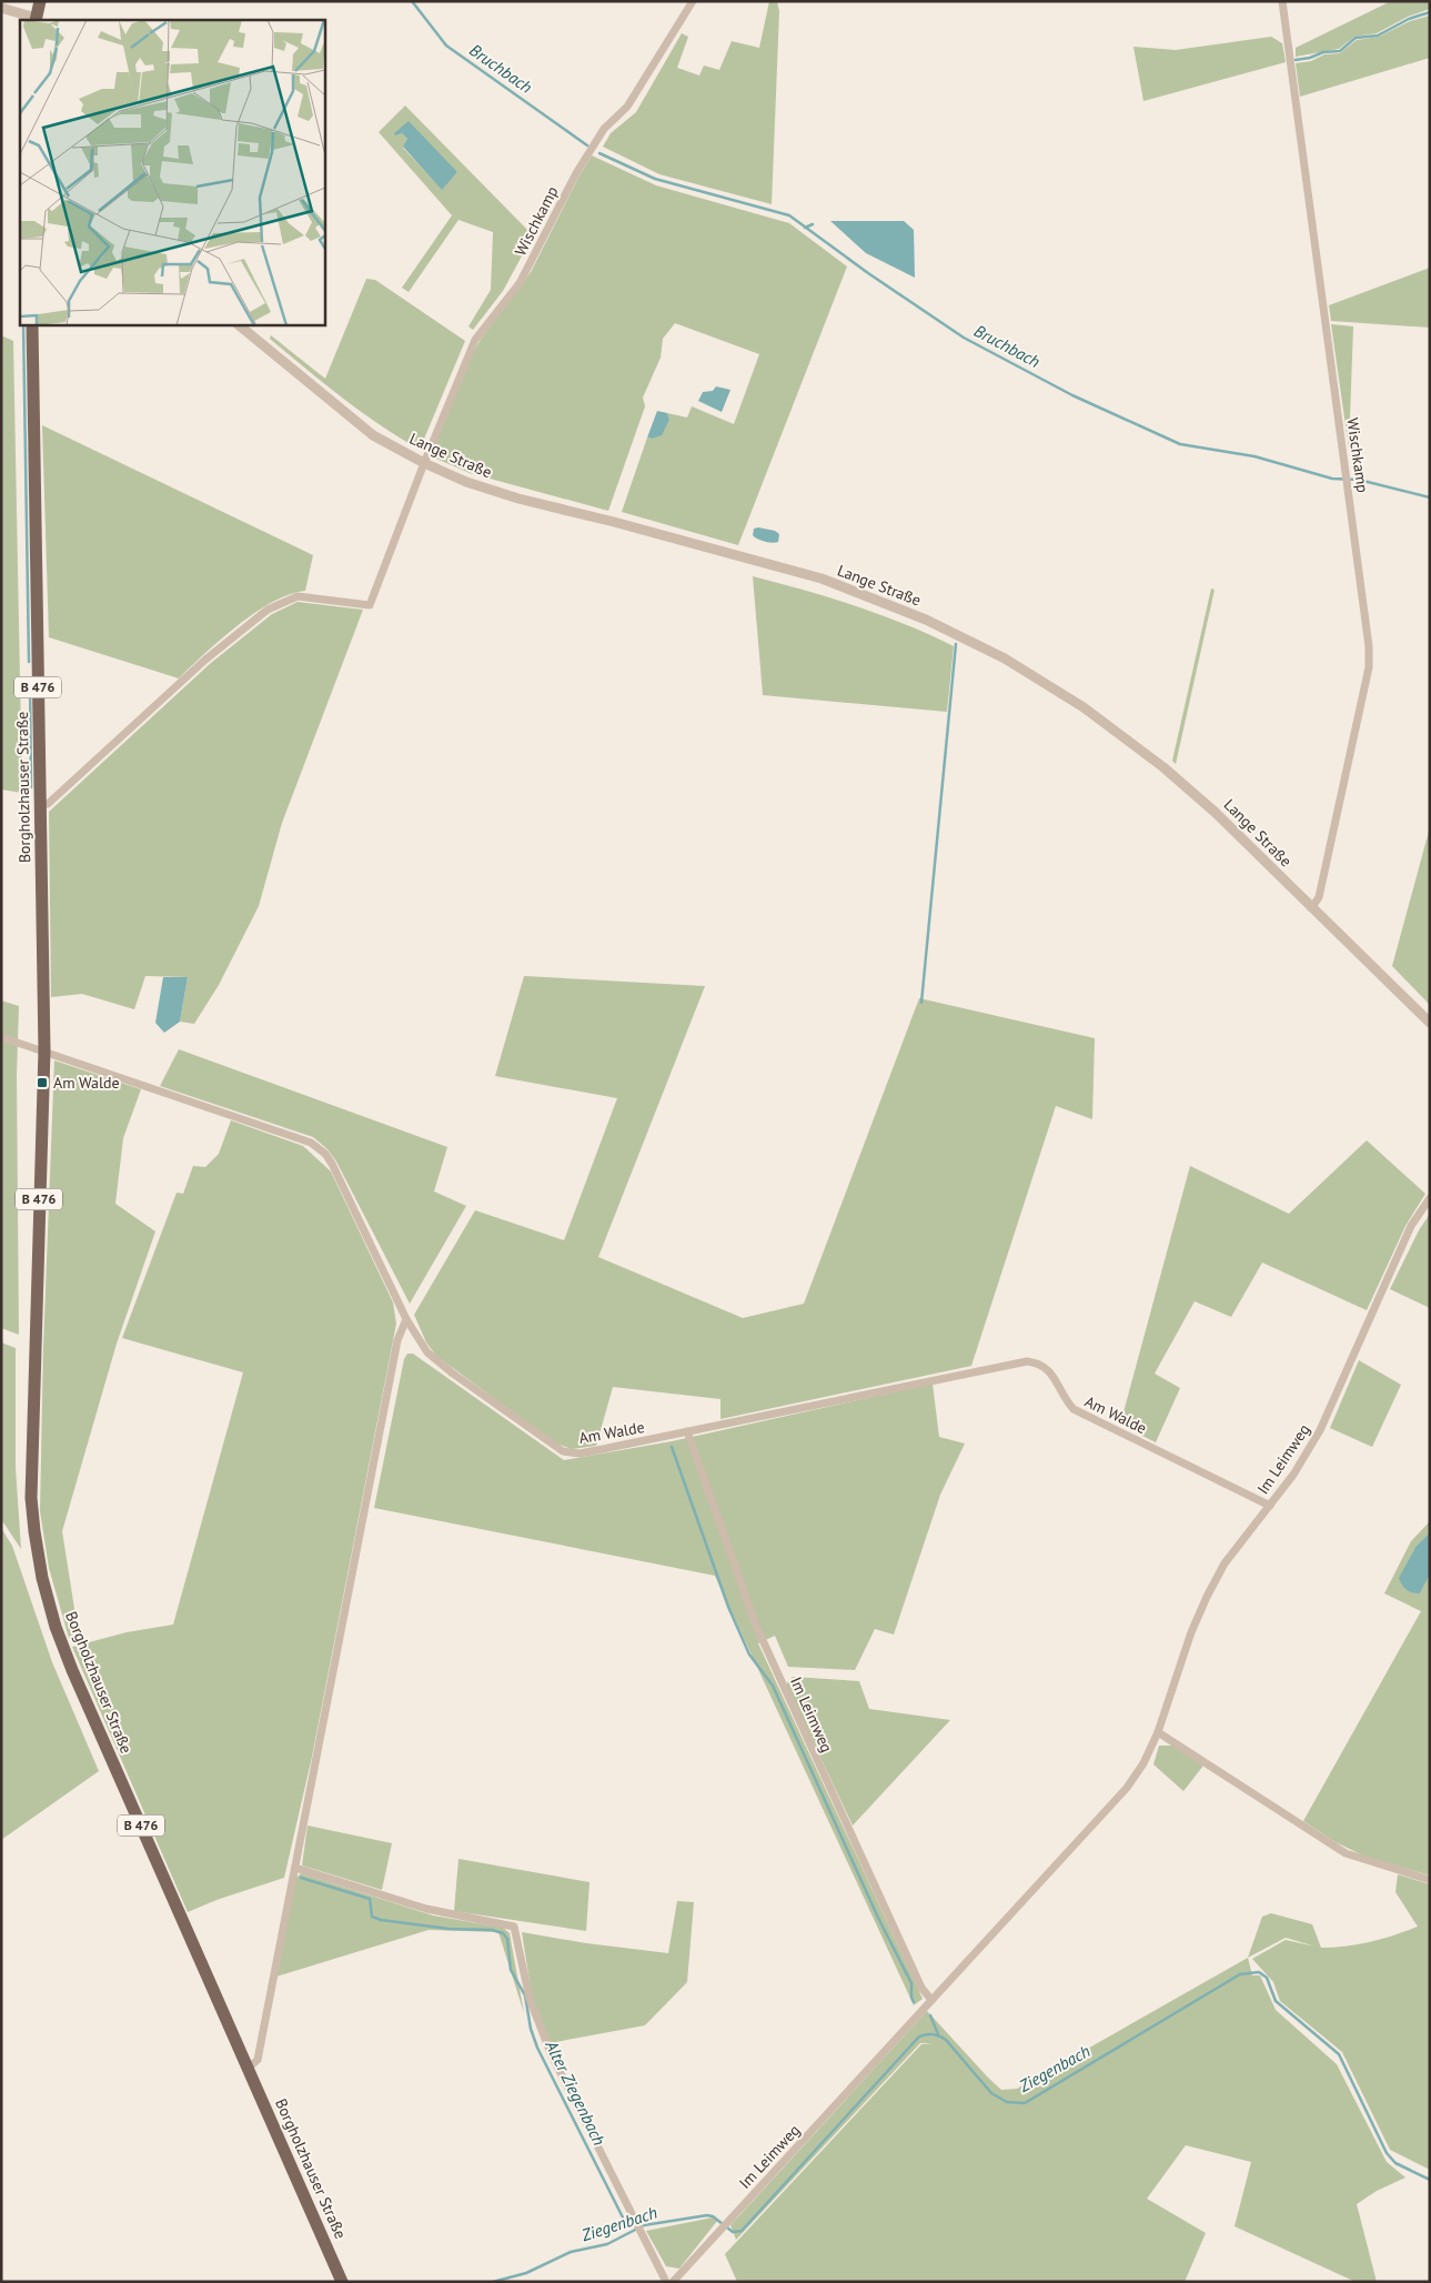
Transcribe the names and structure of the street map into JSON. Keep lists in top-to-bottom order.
{
  "streets": {
    "main road": ["B 476", "Borgholzhauser Straße"],
    "street": [
      "Wischkamp",
      "Lange Straße",
      "Am Walde",
      "Im Leimweg"
    ]
  },
  "crossings": [
    ["Wischkamp", "Lange Straße"],
    ["Wischkamp", "Borgholzhauser Straße"],
    ["Borgholzhauser Straße", "Am Walde"],
    ["Am Walde", "Im Leimweg"]
  ],
  "water": ["Bruchbach", "Ziegenbach", "Alter Ziegenbach"],
  "places": {
    "transit": ["Am Walde"]
  }
}
